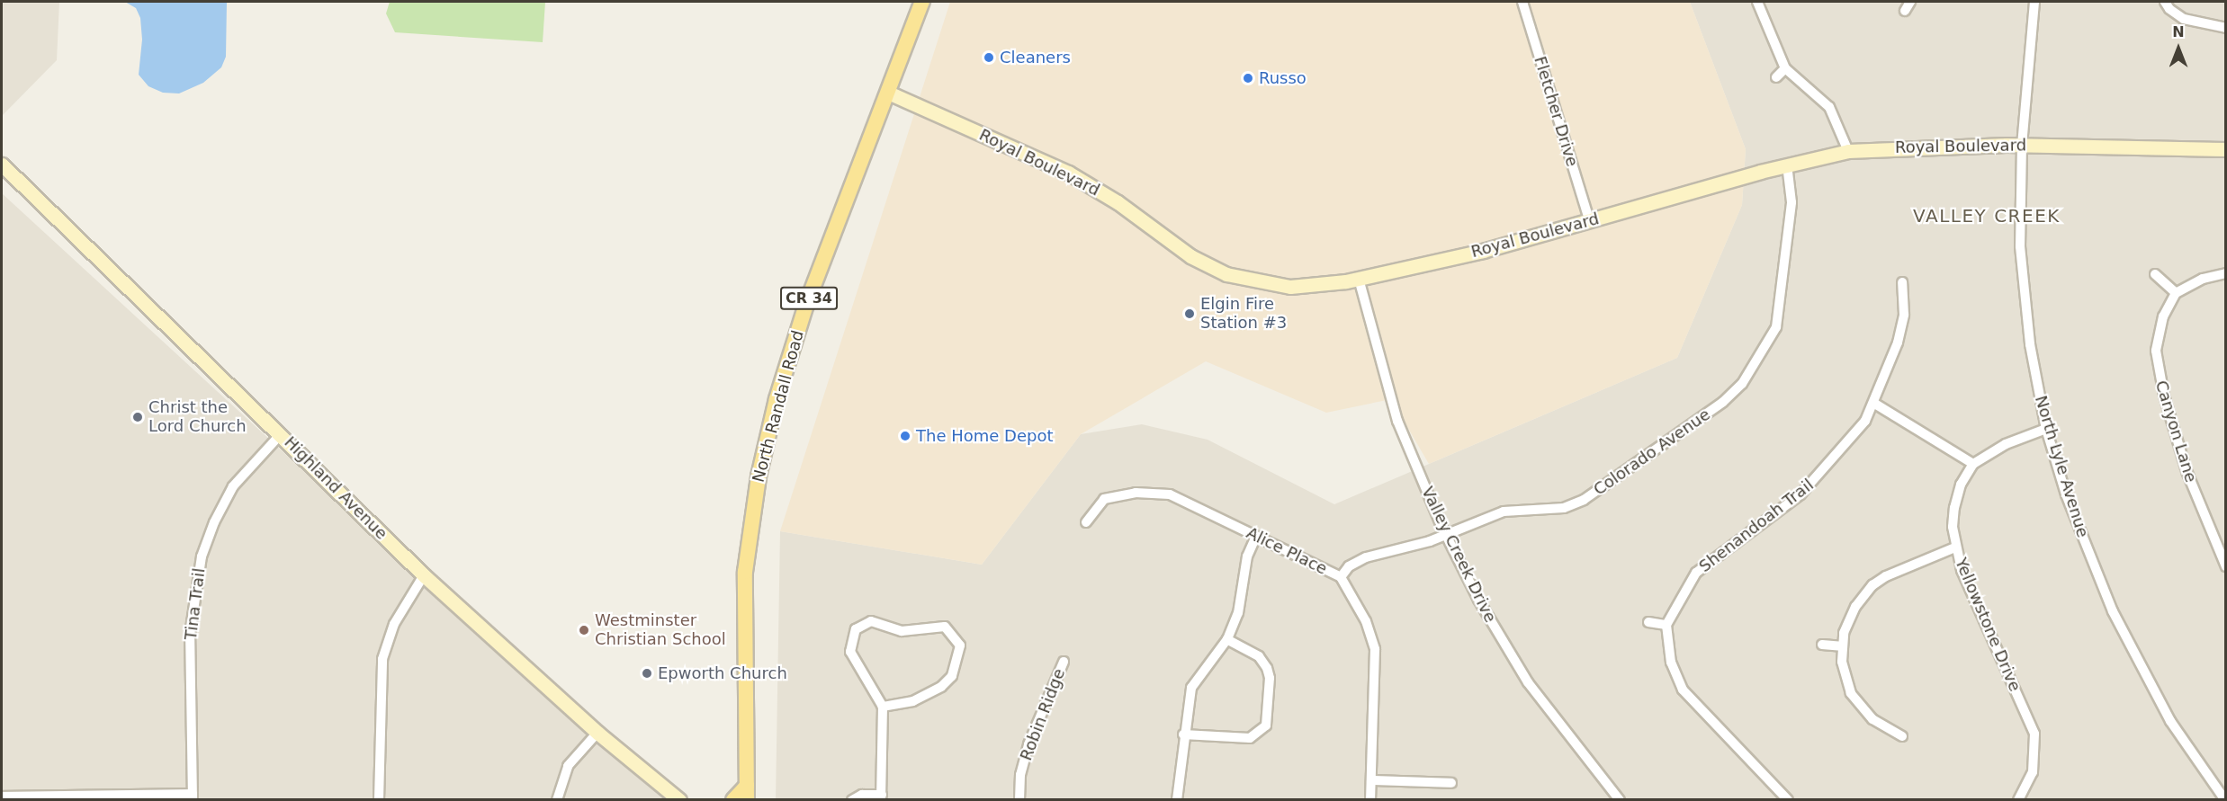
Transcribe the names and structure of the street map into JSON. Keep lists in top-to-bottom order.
{
  "streets": {
    "main road": ["CR 34", "North Randall Road"],
    "street": [
      "Fletcher Drive",
      "Royal Boulevard",
      "Canyon Lane",
      "Colorado Avenue",
      "North Lyle Avenue",
      "Highland Avenue",
      "Shenandoah Trail",
      "Alice Place",
      "Valley Creek Drive",
      "Tina Trail",
      "Yellowstone Drive",
      "Robin Ridge"
    ]
  },
  "crossings": [
    ["Fletcher Drive", "Royal Boulevard"],
    ["Royal Boulevard", "North Randall Road"],
    ["Royal Boulevard", "Colorado Avenue"],
    ["Royal Boulevard", "North Lyle Avenue"],
    ["Royal Boulevard", "Valley Creek Drive"],
    ["Colorado Avenue", "Alice Place"],
    ["Colorado Avenue", "Valley Creek Drive"],
    ["North Lyle Avenue", "Yellowstone Drive"],
    ["Highland Avenue", "Tina Trail"]
  ],
  "districts": ["VALLEY CREEK"],
  "places": [
    "Cleaners",
    "Russo",
    "Elgin Fire Station #3",
    "Christ the Lord Church",
    "The Home Depot",
    "Westminster Christian School",
    "Epworth Church"
  ],
  "north": "top"
}
